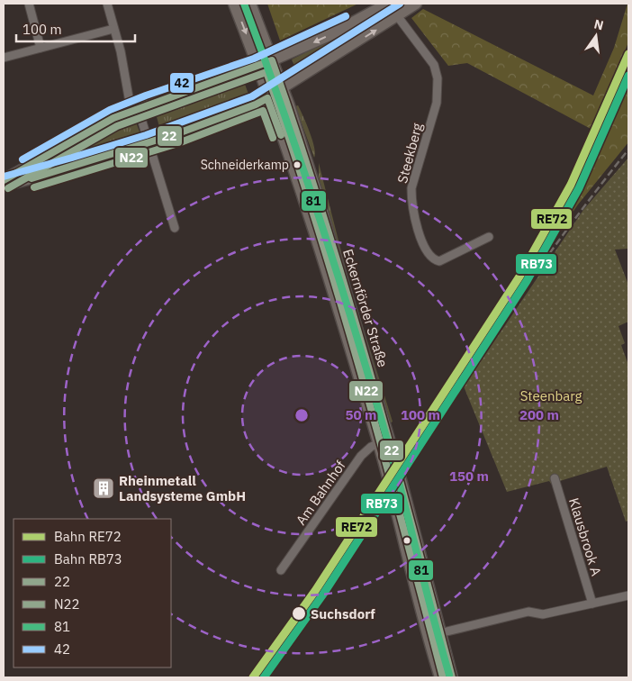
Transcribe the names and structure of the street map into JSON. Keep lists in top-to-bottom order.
{
  "streets": {
    "main road": ["Eckernförder Straße"],
    "street": ["Steekberg", "Am Bahnhof", "Klausbrook A"]
  },
  "crossings": [
    ["Eckernförder Straße", "Am Bahnhof"]
  ],
  "parks": ["Steenbarg"],
  "places": {
    "other": ["Schneiderkamp", "Suchsdorf"],
    "building": ["Rheinmetall Landsysteme GmbH"]
  },
  "lines": [
    "transit line 81",
    "transit line 42",
    "rail line RE72",
    "transit line 22",
    "transit line N22",
    "rail line RB73"
  ],
  "legend": [
    "Bahn RE72",
    "Bahn RB73",
    "22",
    "N22",
    "81",
    "42"
  ],
  "scale_bar": "100 m",
  "north": "top",
  "rings": [
    "50 m",
    "100 m",
    "200 m",
    "150 m"
  ]
}
